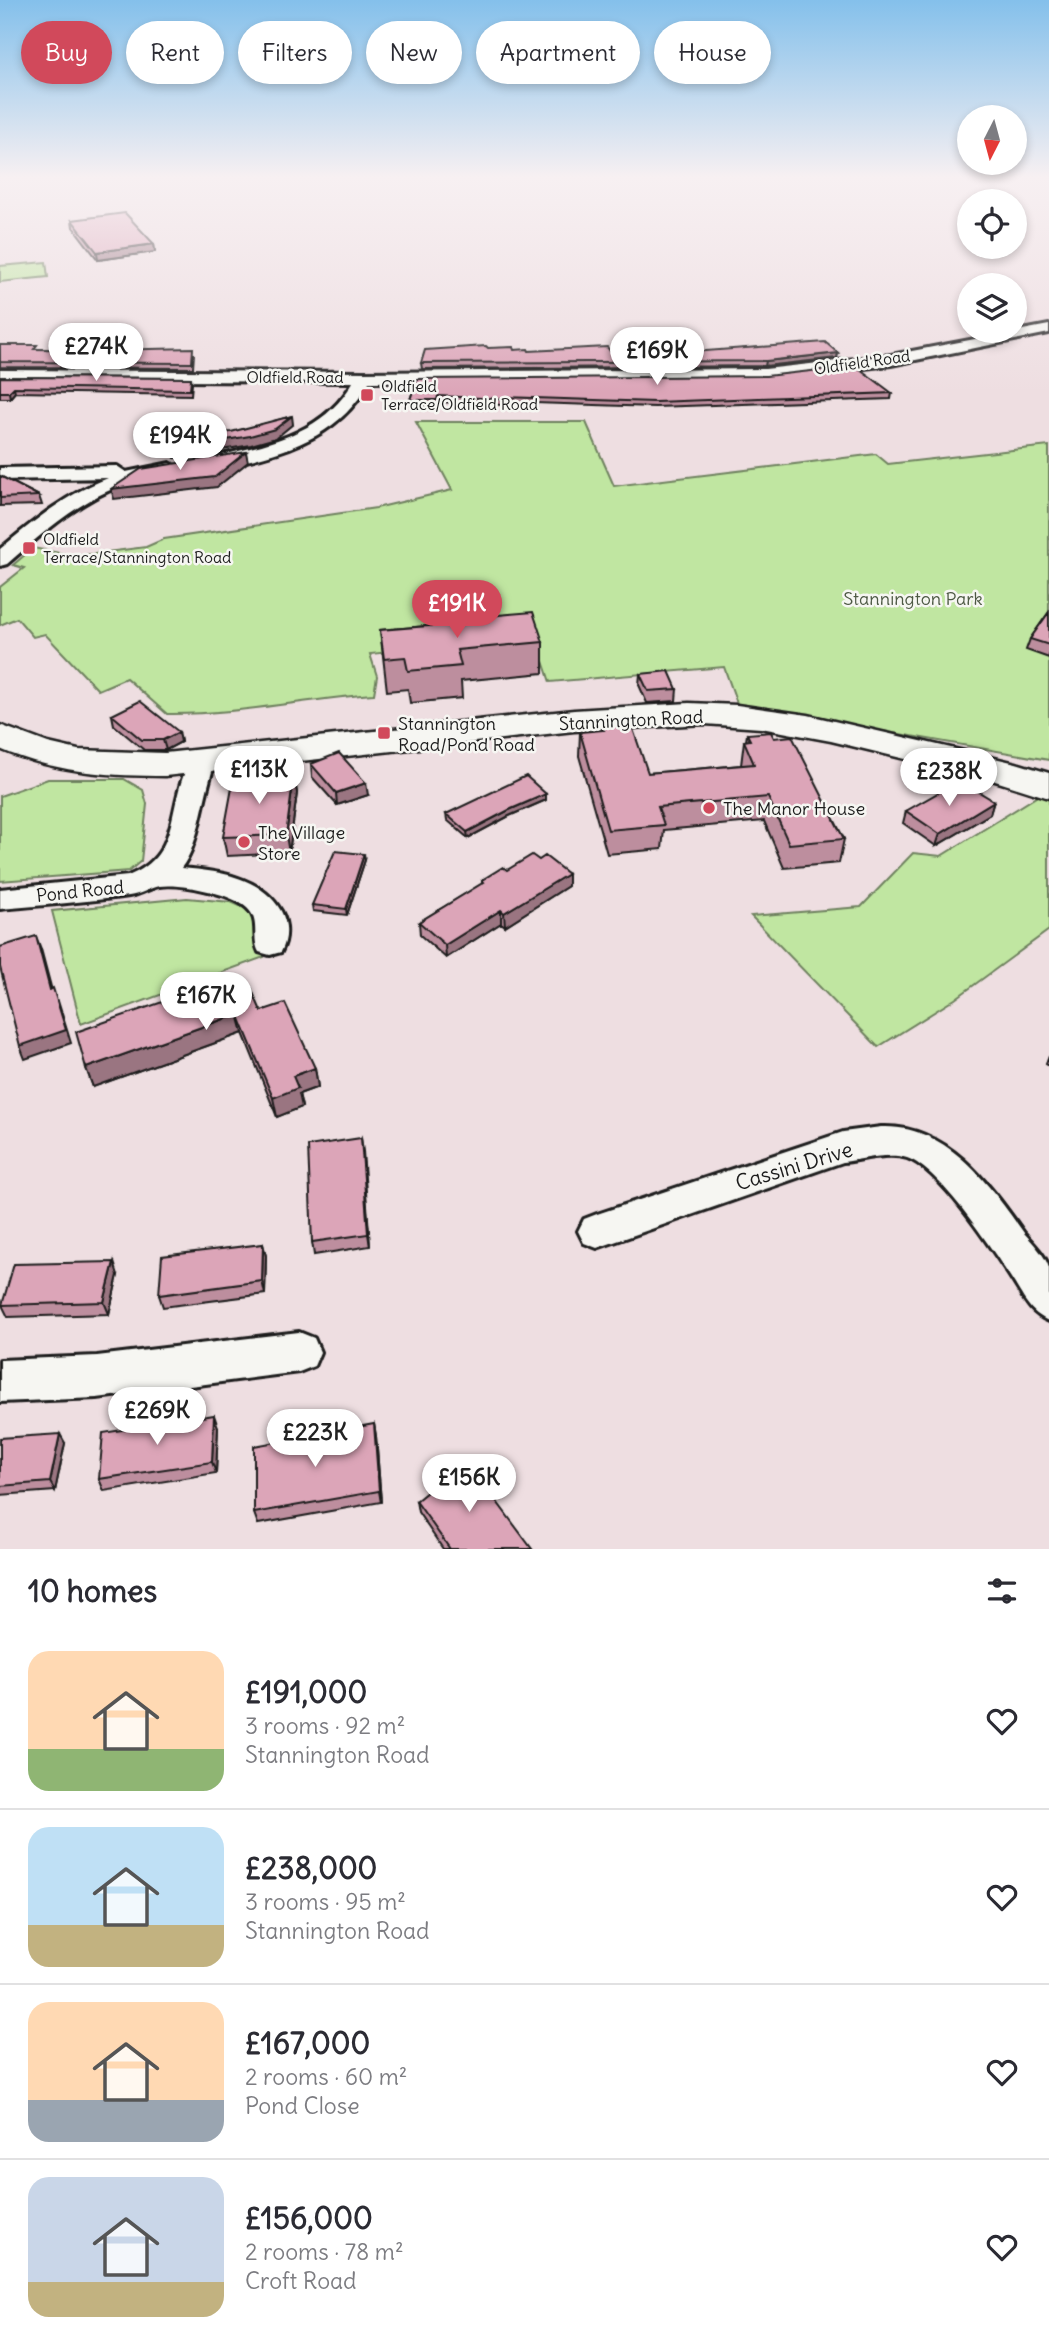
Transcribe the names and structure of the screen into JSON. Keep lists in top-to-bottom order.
{
  "streets": {
    "main road": ["Stannington Road"],
    "street": ["Oldfield Road", "Pond Road", "Cassini Drive"]
  },
  "parks": ["Stannington Park"],
  "places": {
    "transit": ["Oldfield Terrace/Oldfield Road", "Oldfield Terrace/Stannington Road", "Stannington Road/Pond Road"],
    "other": ["The Manor House", "The Village Store"]
  },
  "north": "bottom",
  "page": {
    "chip": [
      "Buy",
      "Rent",
      "Filters",
      "New",
      "Apartment",
      "House"
    ],
    "price": [
      "£274K",
      "£169K",
      "£194K",
      "£191K",
      "£113K",
      "£238K",
      "£167K",
      "£269K",
      "£223K",
      "£156K"
    ],
    "heading": "10 homes",
    "list": [
      {
        "name": "£191,000",
        "note": "3 rooms · 92 m² · Stannington Road"
      },
      {
        "name": "£238,000",
        "note": "3 rooms · 95 m² · Stannington Road"
      },
      {
        "name": "£167,000",
        "note": "2 rooms · 60 m² · Pond Close"
      },
      {
        "name": "£156,000",
        "note": "2 rooms · 78 m² · Croft Road"
      }
    ]
  }
}
